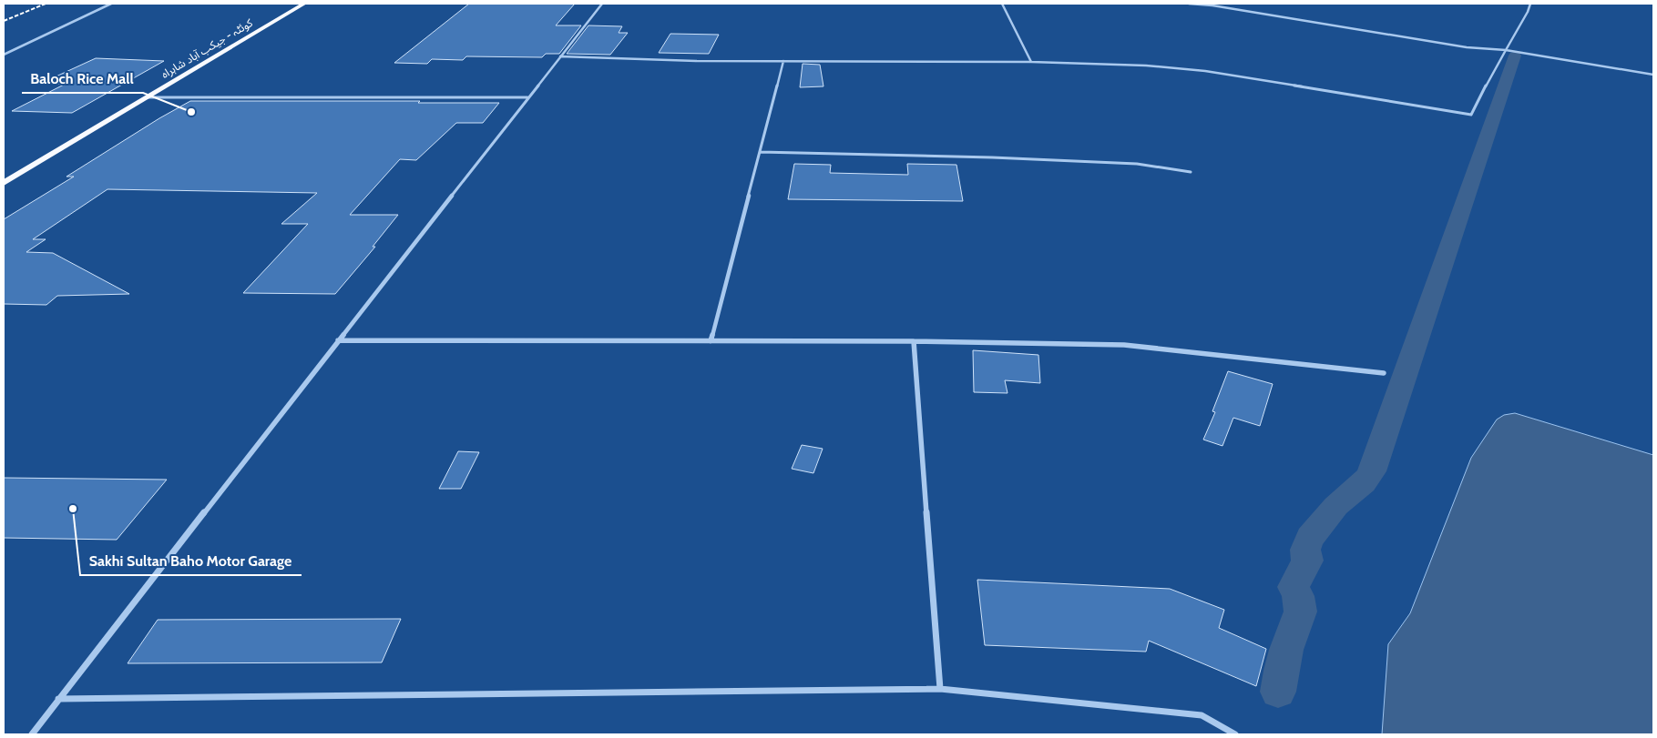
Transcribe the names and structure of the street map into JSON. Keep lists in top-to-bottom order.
{
  "streets": {
    "highway": ["کوئٹہ - جیکب آباد شاہراہ"]
  },
  "places": ["Baloch Rice Mall", "Sakhi Sultan Baho Motor Garage"]
}
